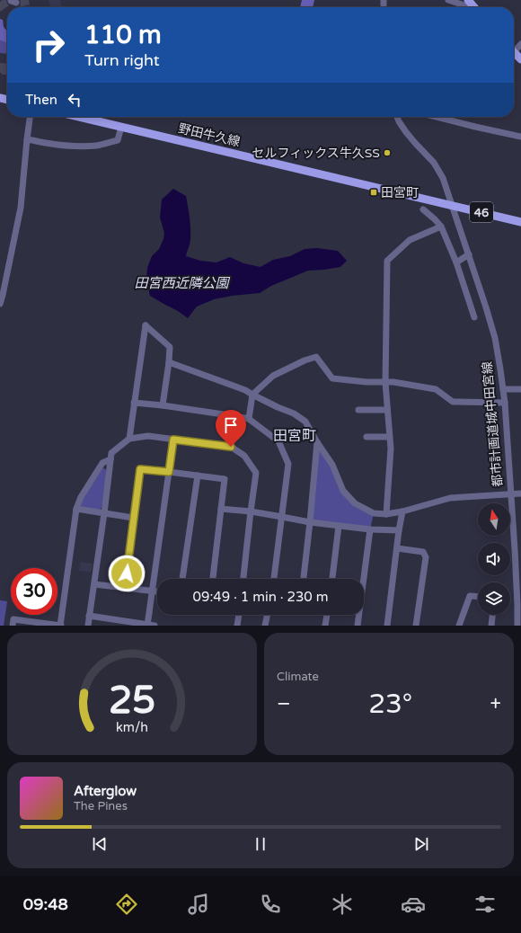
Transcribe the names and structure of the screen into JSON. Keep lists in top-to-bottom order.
{
  "streets": {
    "main road": ["野田牛久線", "46"],
    "street": ["都市計画道城中田宮線"]
  },
  "crossings": [
    ["野田牛久線", "都市計画道城中田宮線"]
  ],
  "districts": ["田宮町"],
  "water": ["田宮西近隣公園"],
  "places": {
    "other": ["セルフィックス牛久SS"],
    "transit": ["田宮町"]
  },
  "north": "top",
  "page": {
    "turn": ["110 m", "Turn right"],
    "then": "Then",
    "limit": "30",
    "trip": "09:49 · 1 min · 230 m",
    "tile": "Climate",
    "heat": ["−", "23°", "+"],
    "song": ["Afterglow", "The Pines"],
    "tabs": "09:48",
    "gauge": ["25", "km/h"]
  }
}
